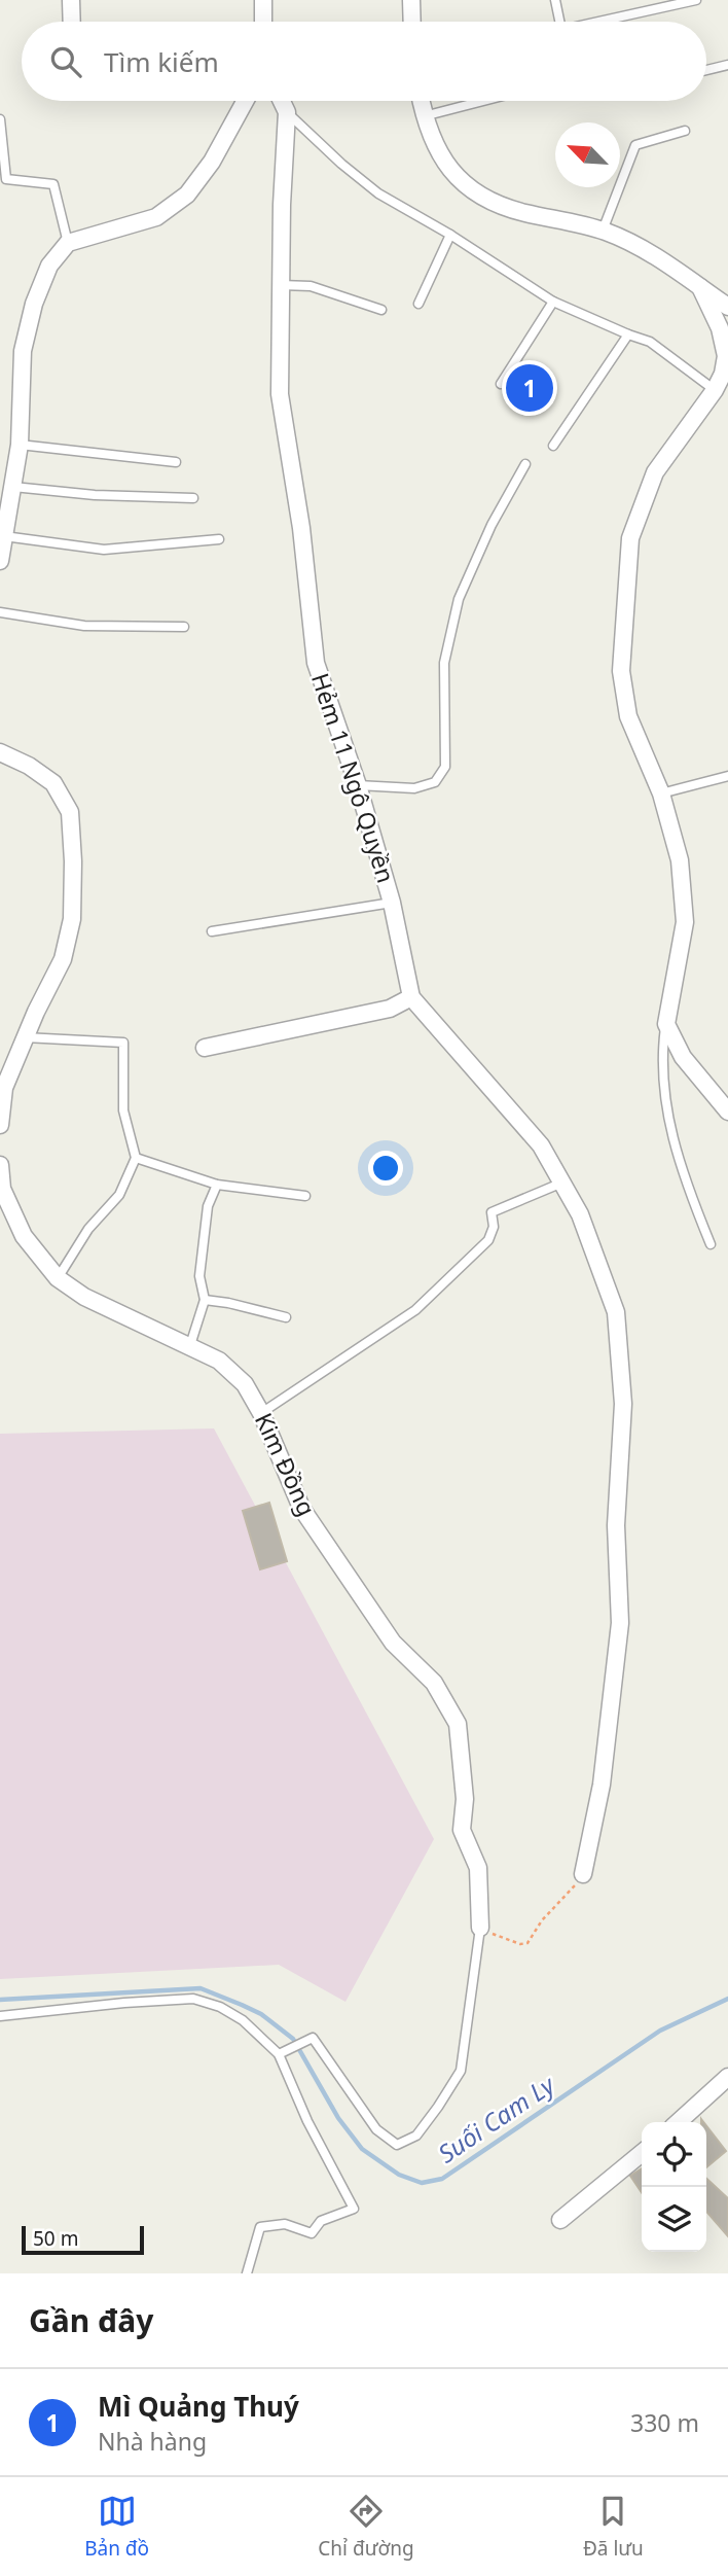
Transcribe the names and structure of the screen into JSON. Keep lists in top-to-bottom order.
{
  "streets": {
    "street": ["Hẻm 11 Ngô Quyền", "Kim Đồng"]
  },
  "water": ["Suối Cam Ly"],
  "scale_bar": "50 m",
  "north": "top left",
  "page": {
    "search": "Tìm kiếm",
    "pins": "1",
    "scale": "50 m",
    "heading": "Gần đây",
    "list": [
      {
        "mark": "1",
        "name": "Mì Quảng Thuý",
        "note": "Nhà hàng",
        "value": "330 m"
      }
    ],
    "nav": ["Bản đồ", "Chỉ đường", "Đã lưu"]
  }
}
